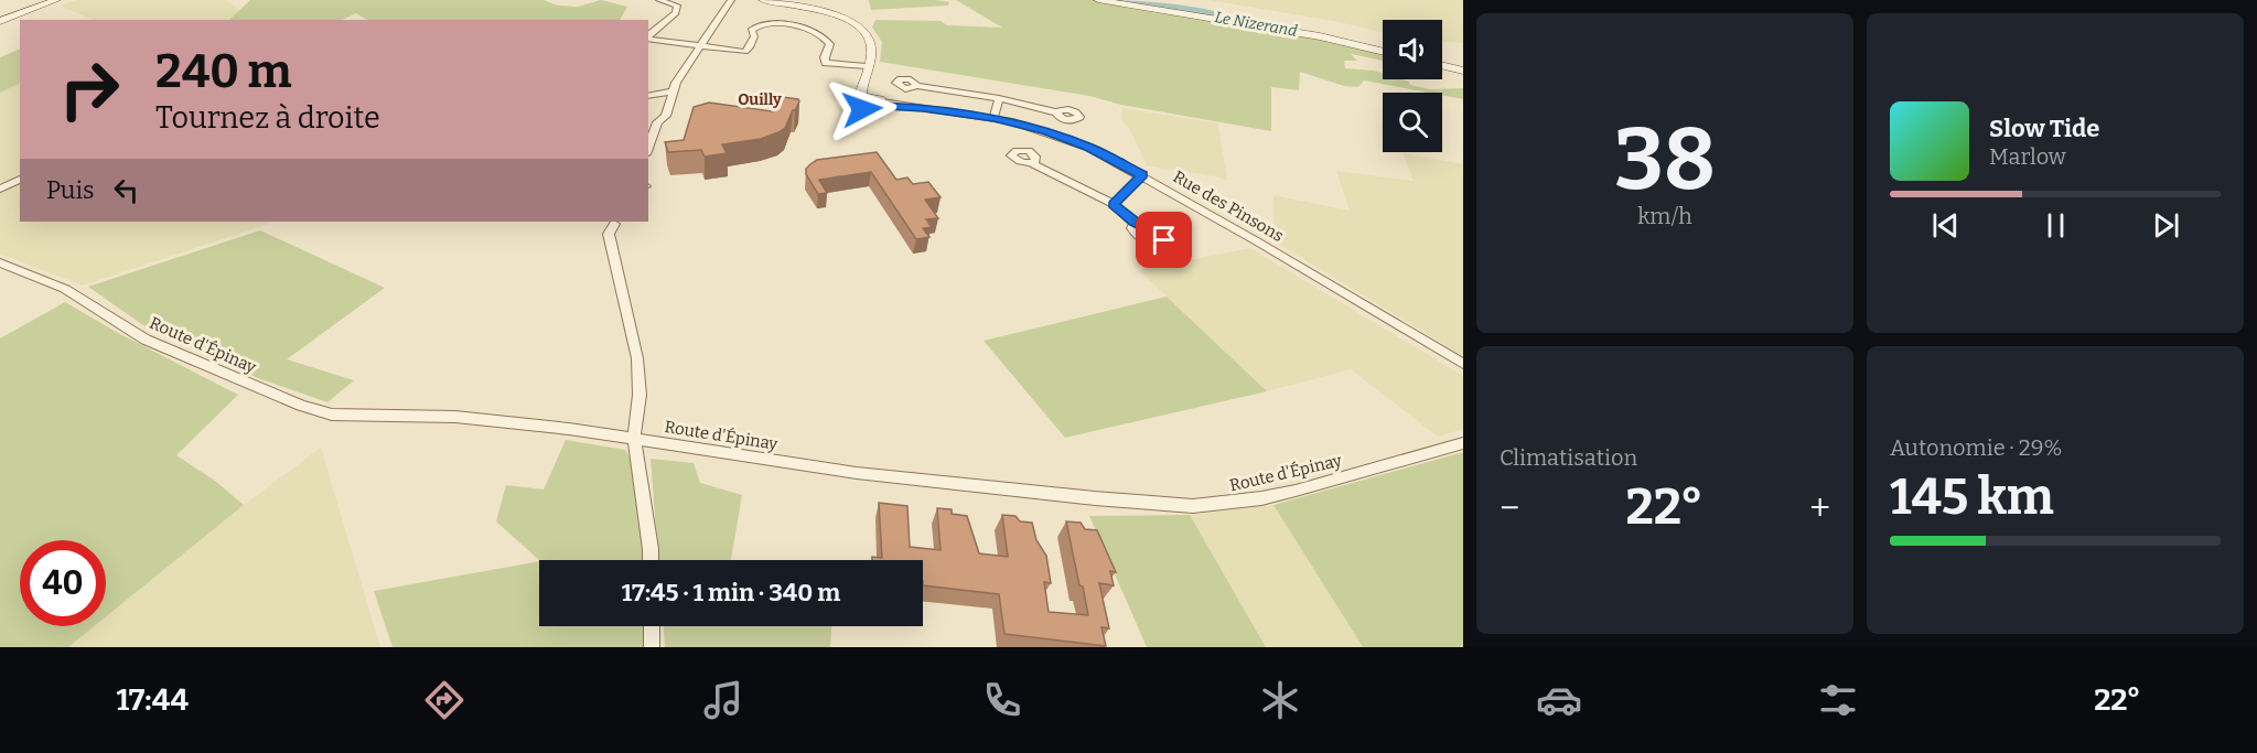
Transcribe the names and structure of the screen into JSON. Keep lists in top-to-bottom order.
{
  "streets": {
    "street": ["Rue des Pinsons", "Route d'Épinay"]
  },
  "districts": ["Ouilly"],
  "water": ["Le Nizerand"],
  "page": {
    "tile": [
      ["38", "km/h"],
      "Climatisation",
      ["Autonomie · 29%", "145 km"]
    ],
    "turn": ["240 m", "Tournez à droite"],
    "song": ["Slow Tide", "Marlow"],
    "then": "Puis",
    "heat": ["−", "22°", "+"],
    "limit": "40",
    "trip": "17:45 · 1 min · 340 m",
    "tabs": ["17:44", "22°"]
  }
}
